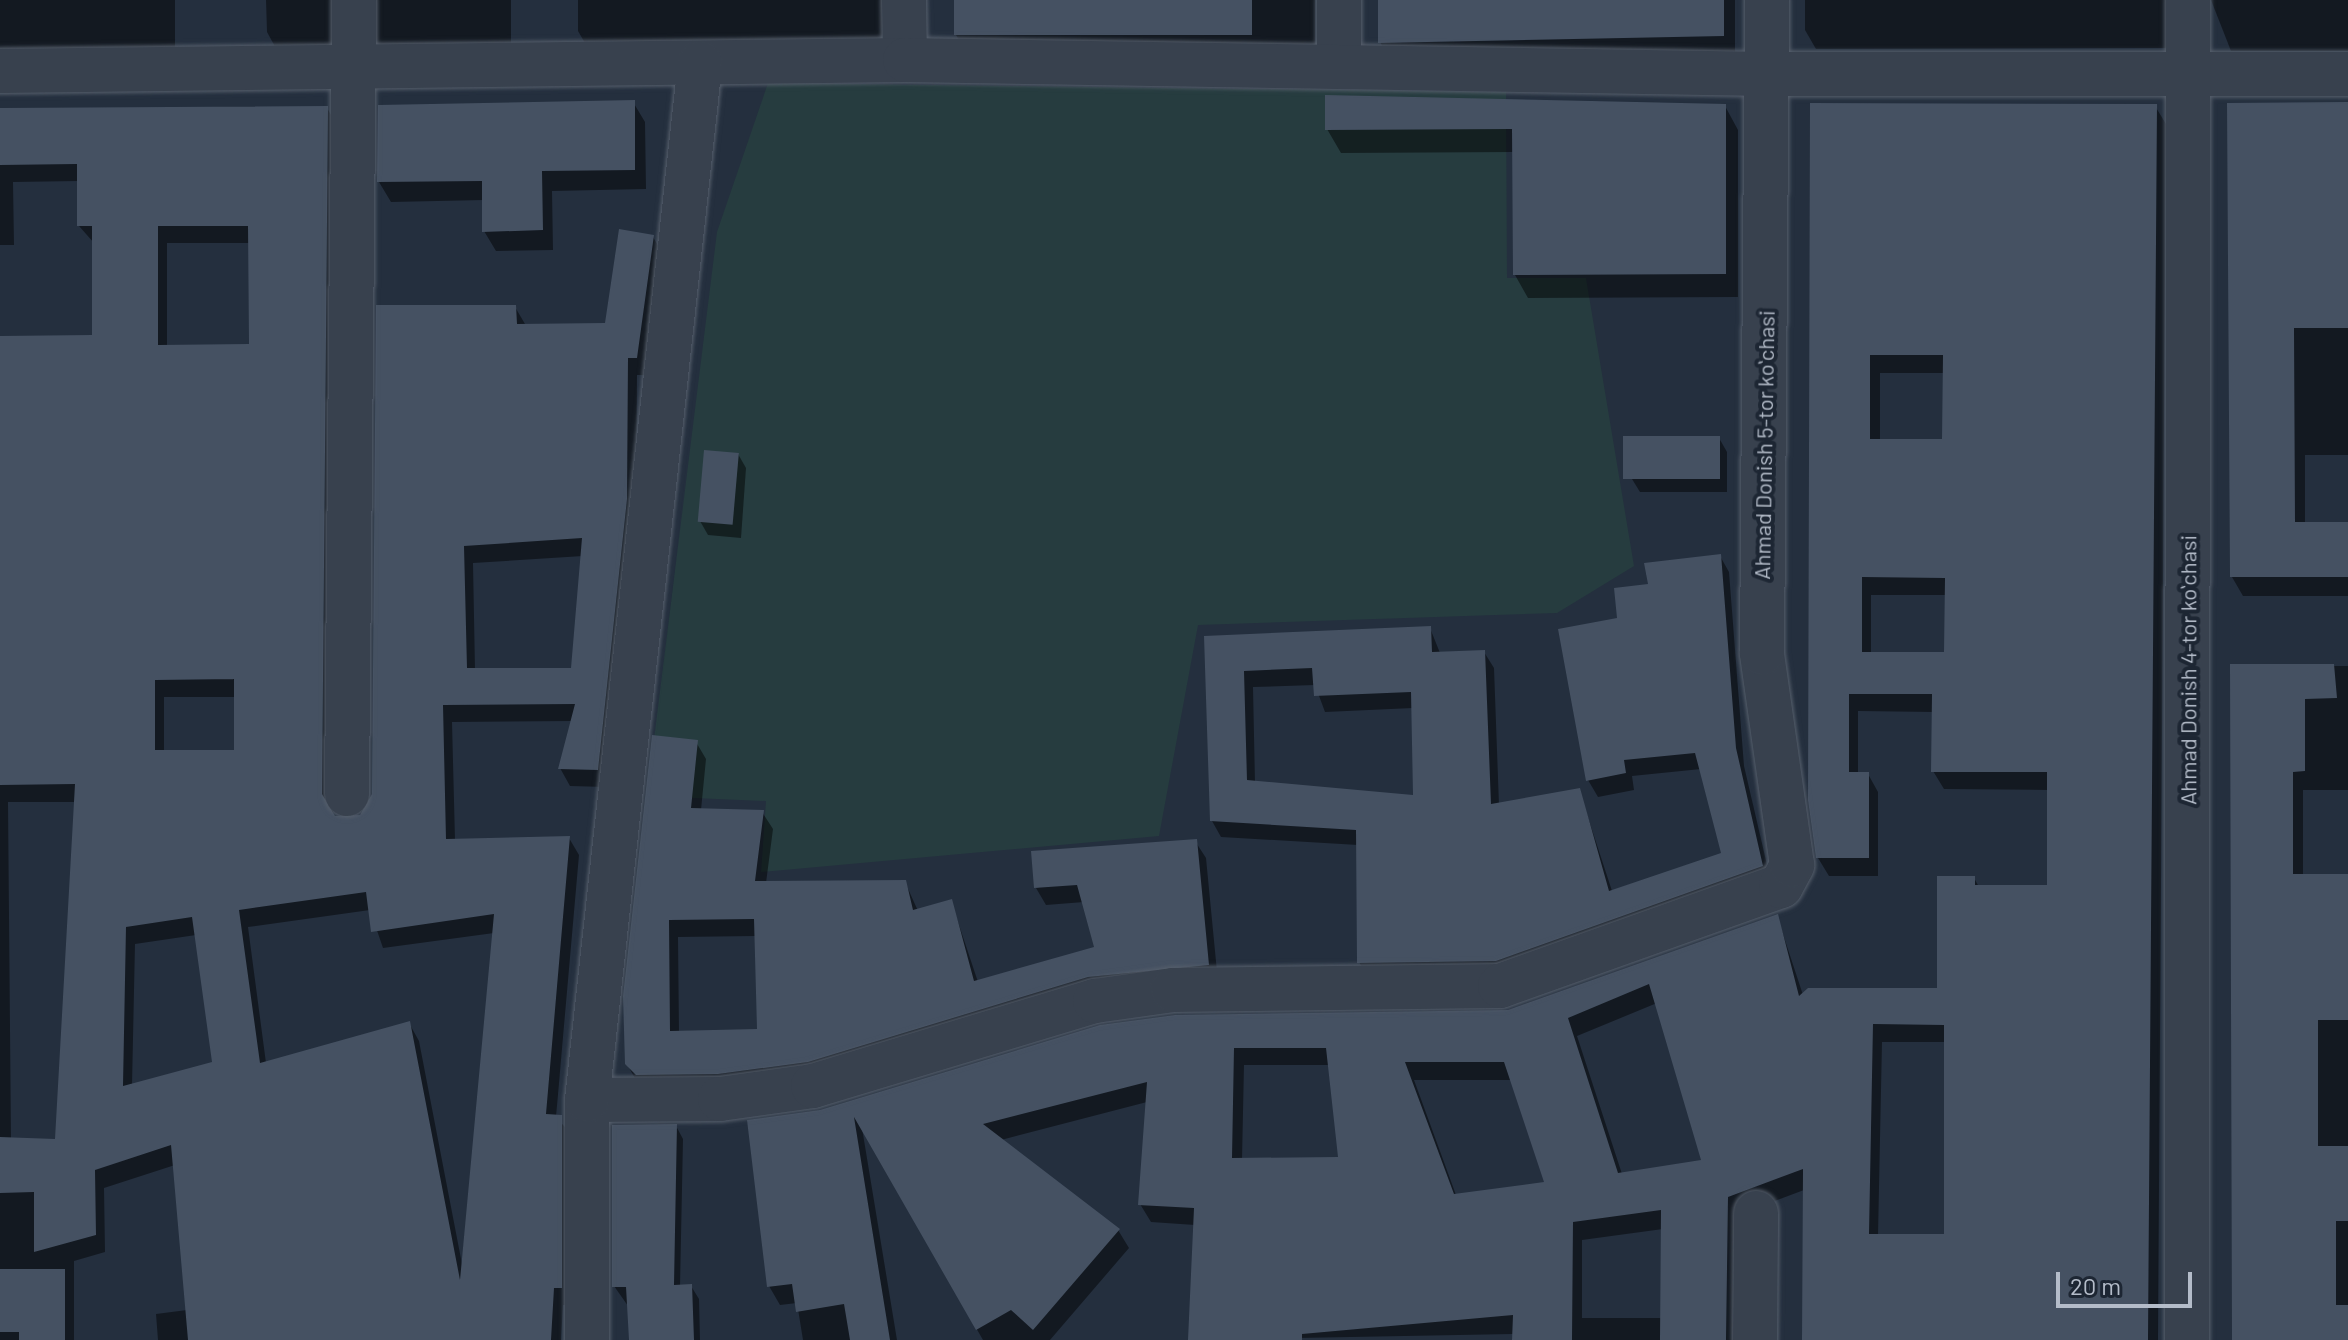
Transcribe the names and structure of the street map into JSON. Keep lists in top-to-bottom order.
{
  "streets": {
    "street": ["Ahmad Donish 5-tor koʻchasi", "Ahmad Donish 4-tor koʻchasi"]
  },
  "scale_bar": "20 m"
}
